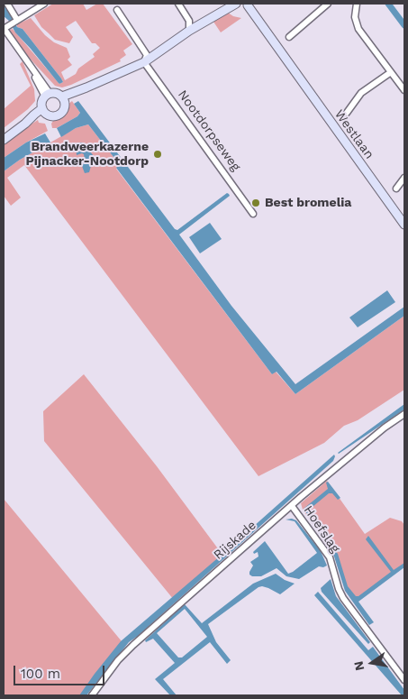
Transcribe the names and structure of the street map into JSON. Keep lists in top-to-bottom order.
{
  "streets": {
    "main road": ["Westlaan"],
    "street": ["Nootdorpseweg", "Hoefslag", "Rijskade"]
  },
  "crossings": [
    ["Hoefslag", "Rijskade"]
  ],
  "places": ["Brandweerkazerne Pijnacker-Nootdorp", "Best bromelia"],
  "scale_bar": "100 m",
  "north": "left"
}
